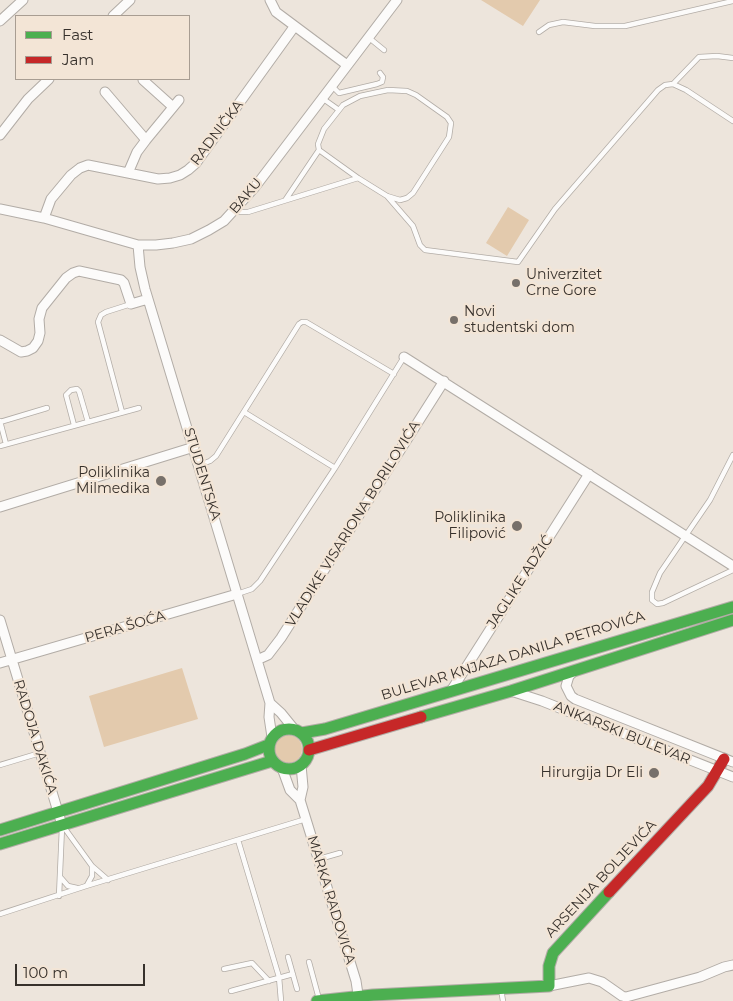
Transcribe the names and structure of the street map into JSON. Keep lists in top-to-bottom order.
{
  "streets": {
    "main road": ["BULEVAR KNJAZA DANILA PETROVIĆA", "ARSENIJA BOLJEVIĆA"],
    "street": [
      "RADNIČKA",
      "BAKU",
      "STUDENTSKA",
      "VLADIKE VISARIONA BORILOVIĆA",
      "JAGLIKE ADŽIĆ",
      "PERA ŠOĆA",
      "ANKARSKI BULEVAR",
      "RADOJA DAKIĆA",
      "MARKA RADOVIĆA"
    ]
  },
  "crossings": [
    ["RADNIČKA", "BAKU"],
    ["BAKU", "STUDENTSKA"],
    ["STUDENTSKA", "VLADIKE VISARIONA BORILOVIĆA"],
    ["STUDENTSKA", "PERA ŠOĆA"],
    ["STUDENTSKA", "BULEVAR KNJAZA DANILA PETROVIĆA"],
    ["STUDENTSKA", "MARKA RADOVIĆA"],
    ["JAGLIKE ADŽIĆ", "BULEVAR KNJAZA DANILA PETROVIĆA"],
    ["PERA ŠOĆA", "RADOJA DAKIĆA"],
    ["BULEVAR KNJAZA DANILA PETROVIĆA", "RADOJA DAKIĆA"],
    ["BULEVAR KNJAZA DANILA PETROVIĆA", "MARKA RADOVIĆA"],
    ["ANKARSKI BULEVAR", "ARSENIJA BOLJEVIĆA"]
  ],
  "places": [
    "Univerzitet Crne Gore",
    "Novi studentski dom",
    "Poliklinika Milmedika",
    "Poliklinika Filipović",
    "Hirurgija Dr Eli"
  ],
  "legend": ["Fast", "Jam"],
  "scale_bar": "100 m"
}
